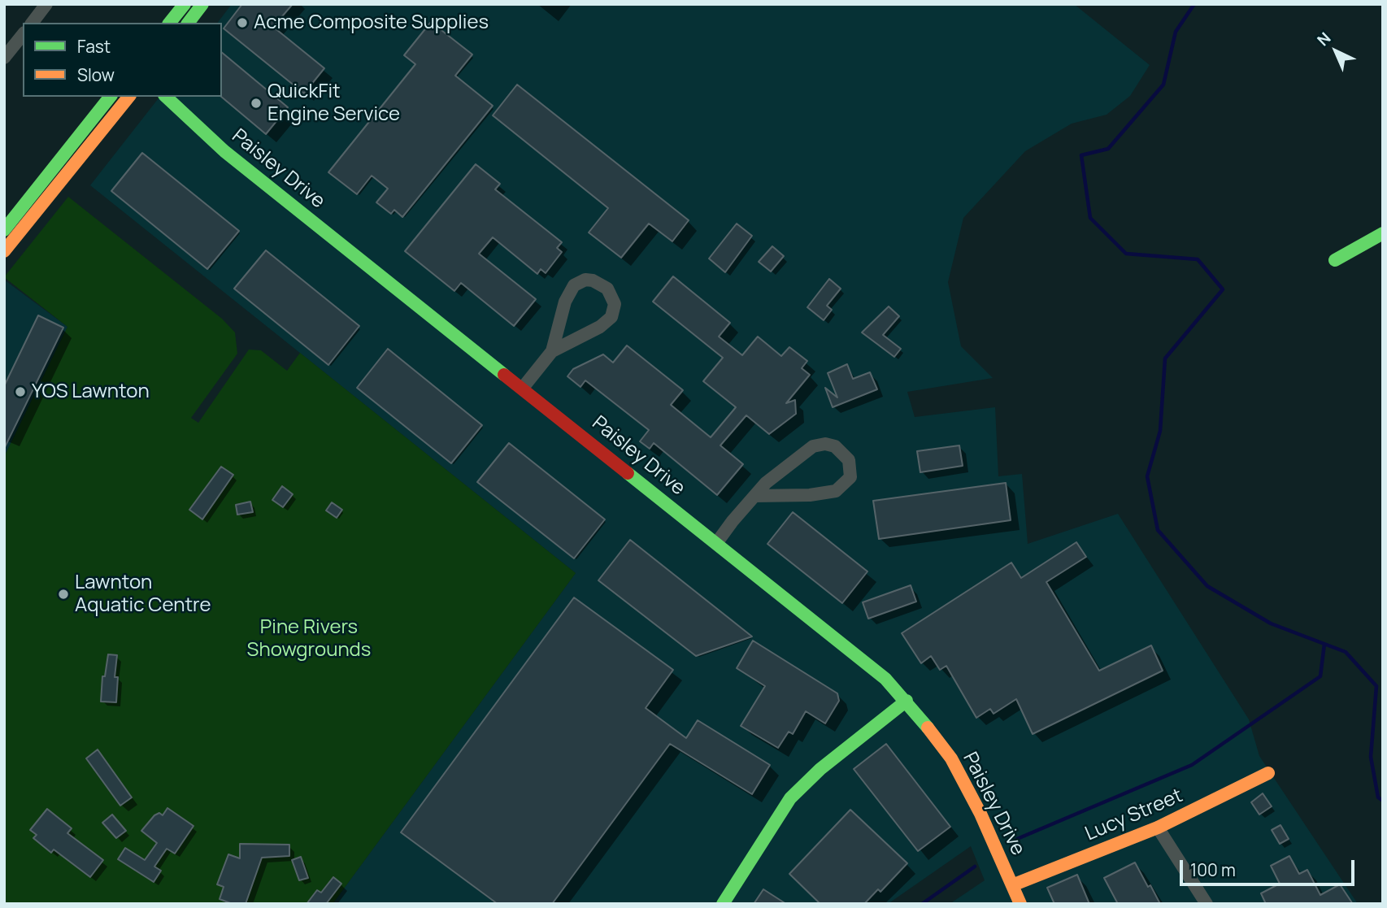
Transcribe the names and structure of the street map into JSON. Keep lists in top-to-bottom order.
{
  "streets": {
    "street": ["Paisley Drive", "Lucy Street"]
  },
  "crossings": [
    ["Paisley Drive", "Lucy Street"]
  ],
  "parks": ["Pine Rivers Showgrounds"],
  "places": [
    "Acme Composite Supplies",
    "QuickFit Engine Service",
    "YOS Lawnton",
    "Lawnton Aquatic Centre"
  ],
  "legend": ["Fast", "Slow"],
  "scale_bar": "100 m",
  "north": "top left"
}
